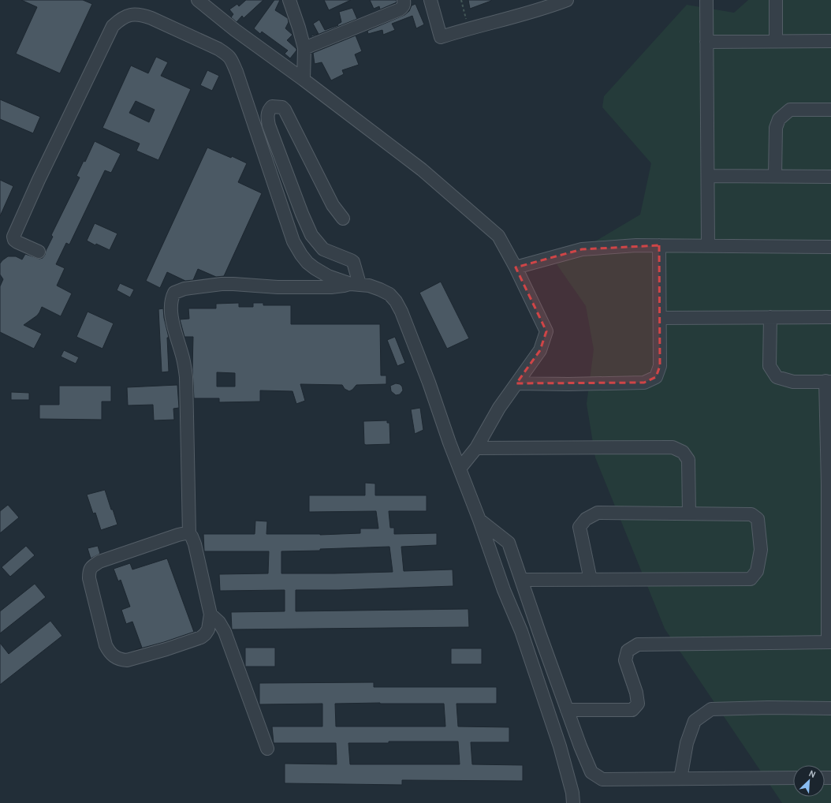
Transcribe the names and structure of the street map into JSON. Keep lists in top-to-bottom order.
{
  "north": "top right"
}
